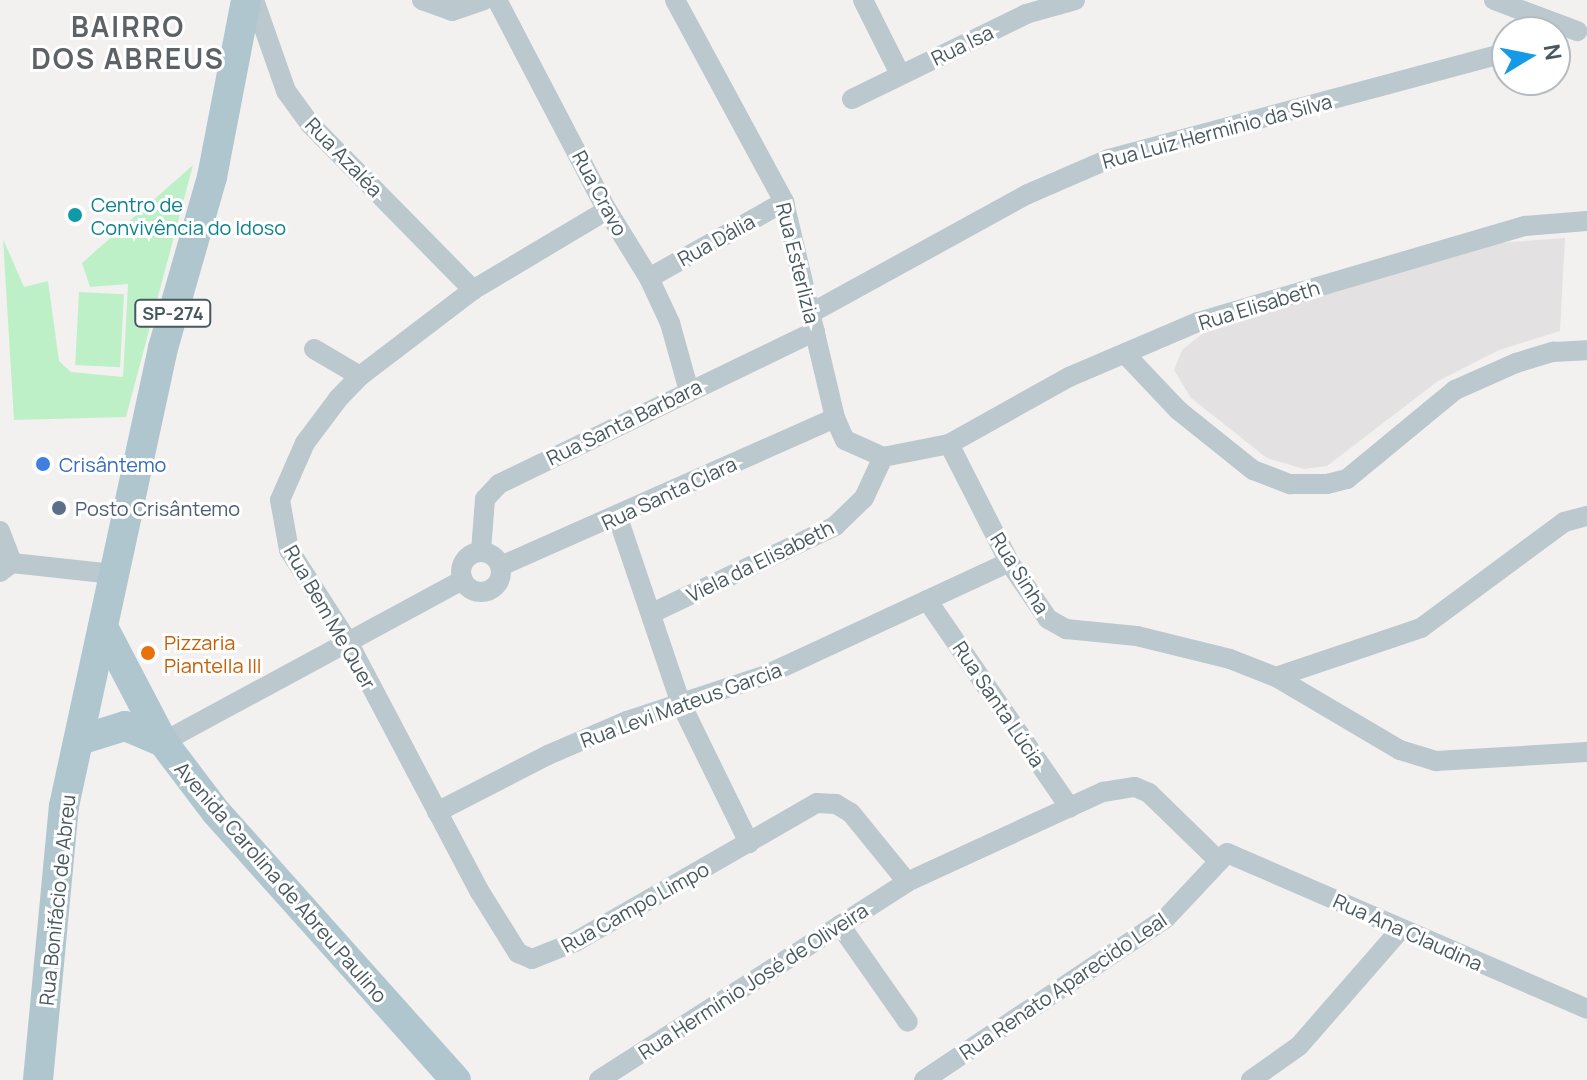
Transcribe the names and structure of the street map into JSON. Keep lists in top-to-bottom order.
{
  "streets": {
    "main road": ["SP-274", "Avenida Carolina de Abreu Paulino", "Rua Bonifácio de Abreu"],
    "street": [
      "Rua Isa",
      "Rua Luiz Herminio da Silva",
      "Rua Azaléa",
      "Rua Cravo",
      "Rua Dália",
      "Rua Esterlizia",
      "Rua Elisabeth",
      "Rua Santa Barbara",
      "Rua Santa Clara",
      "Viela da Elisabeth",
      "Rua Sinha",
      "Rua Bem Me Quer",
      "Rua Santa Lúcia",
      "Rua Levi Mateus Garcia",
      "Rua Campo Limpo",
      "Rua Ana Claudina",
      "Rua Hermínio José de Oliveira",
      "Rua Renato Aparecido Leal"
    ]
  },
  "crossings": [
    ["Rua Luiz Herminio da Silva", "Rua Esterlizia"],
    ["Rua Luiz Herminio da Silva", "Rua Santa Barbara"],
    ["Rua Azaléa", "Rua Bem Me Quer"],
    ["Rua Cravo", "Rua Dália"],
    ["Rua Cravo", "Rua Santa Barbara"],
    ["Rua Cravo", "Rua Bem Me Quer"],
    ["Rua Dália", "Rua Esterlizia"],
    ["Rua Esterlizia", "Rua Santa Barbara"],
    ["Rua Esterlizia", "Rua Santa Clara"],
    ["Rua Esterlizia", "Viela da Elisabeth"],
    ["Rua Elisabeth", "Rua Sinha"],
    ["SP-274", "Avenida Carolina de Abreu Paulino"],
    ["SP-274", "Rua Bonifácio de Abreu"],
    ["Rua Santa Barbara", "Rua Santa Clara"],
    ["Rua Sinha", "Rua Levi Mateus Garcia"],
    ["Rua Bem Me Quer", "Rua Levi Mateus Garcia"],
    ["Rua Bem Me Quer", "Rua Campo Limpo"],
    ["Rua Santa Lúcia", "Rua Levi Mateus Garcia"],
    ["Rua Santa Lúcia", "Rua Ana Claudina"],
    ["Avenida Carolina de Abreu Paulino", "Rua Bonifácio de Abreu"],
    ["Rua Campo Limpo", "Rua Ana Claudina"],
    ["Rua Campo Limpo", "Rua Hermínio José de Oliveira"],
    ["Rua Ana Claudina", "Rua Hermínio José de Oliveira"],
    ["Rua Ana Claudina", "Rua Renato Aparecido Leal"]
  ],
  "districts": ["BAIRRO DOS ABREUS"],
  "places": [
    "Centro de Convivência do Idoso",
    "Crisântemo",
    "Posto Crisântemo",
    "Pizzaria Piantella III"
  ],
  "north": "right"
}
